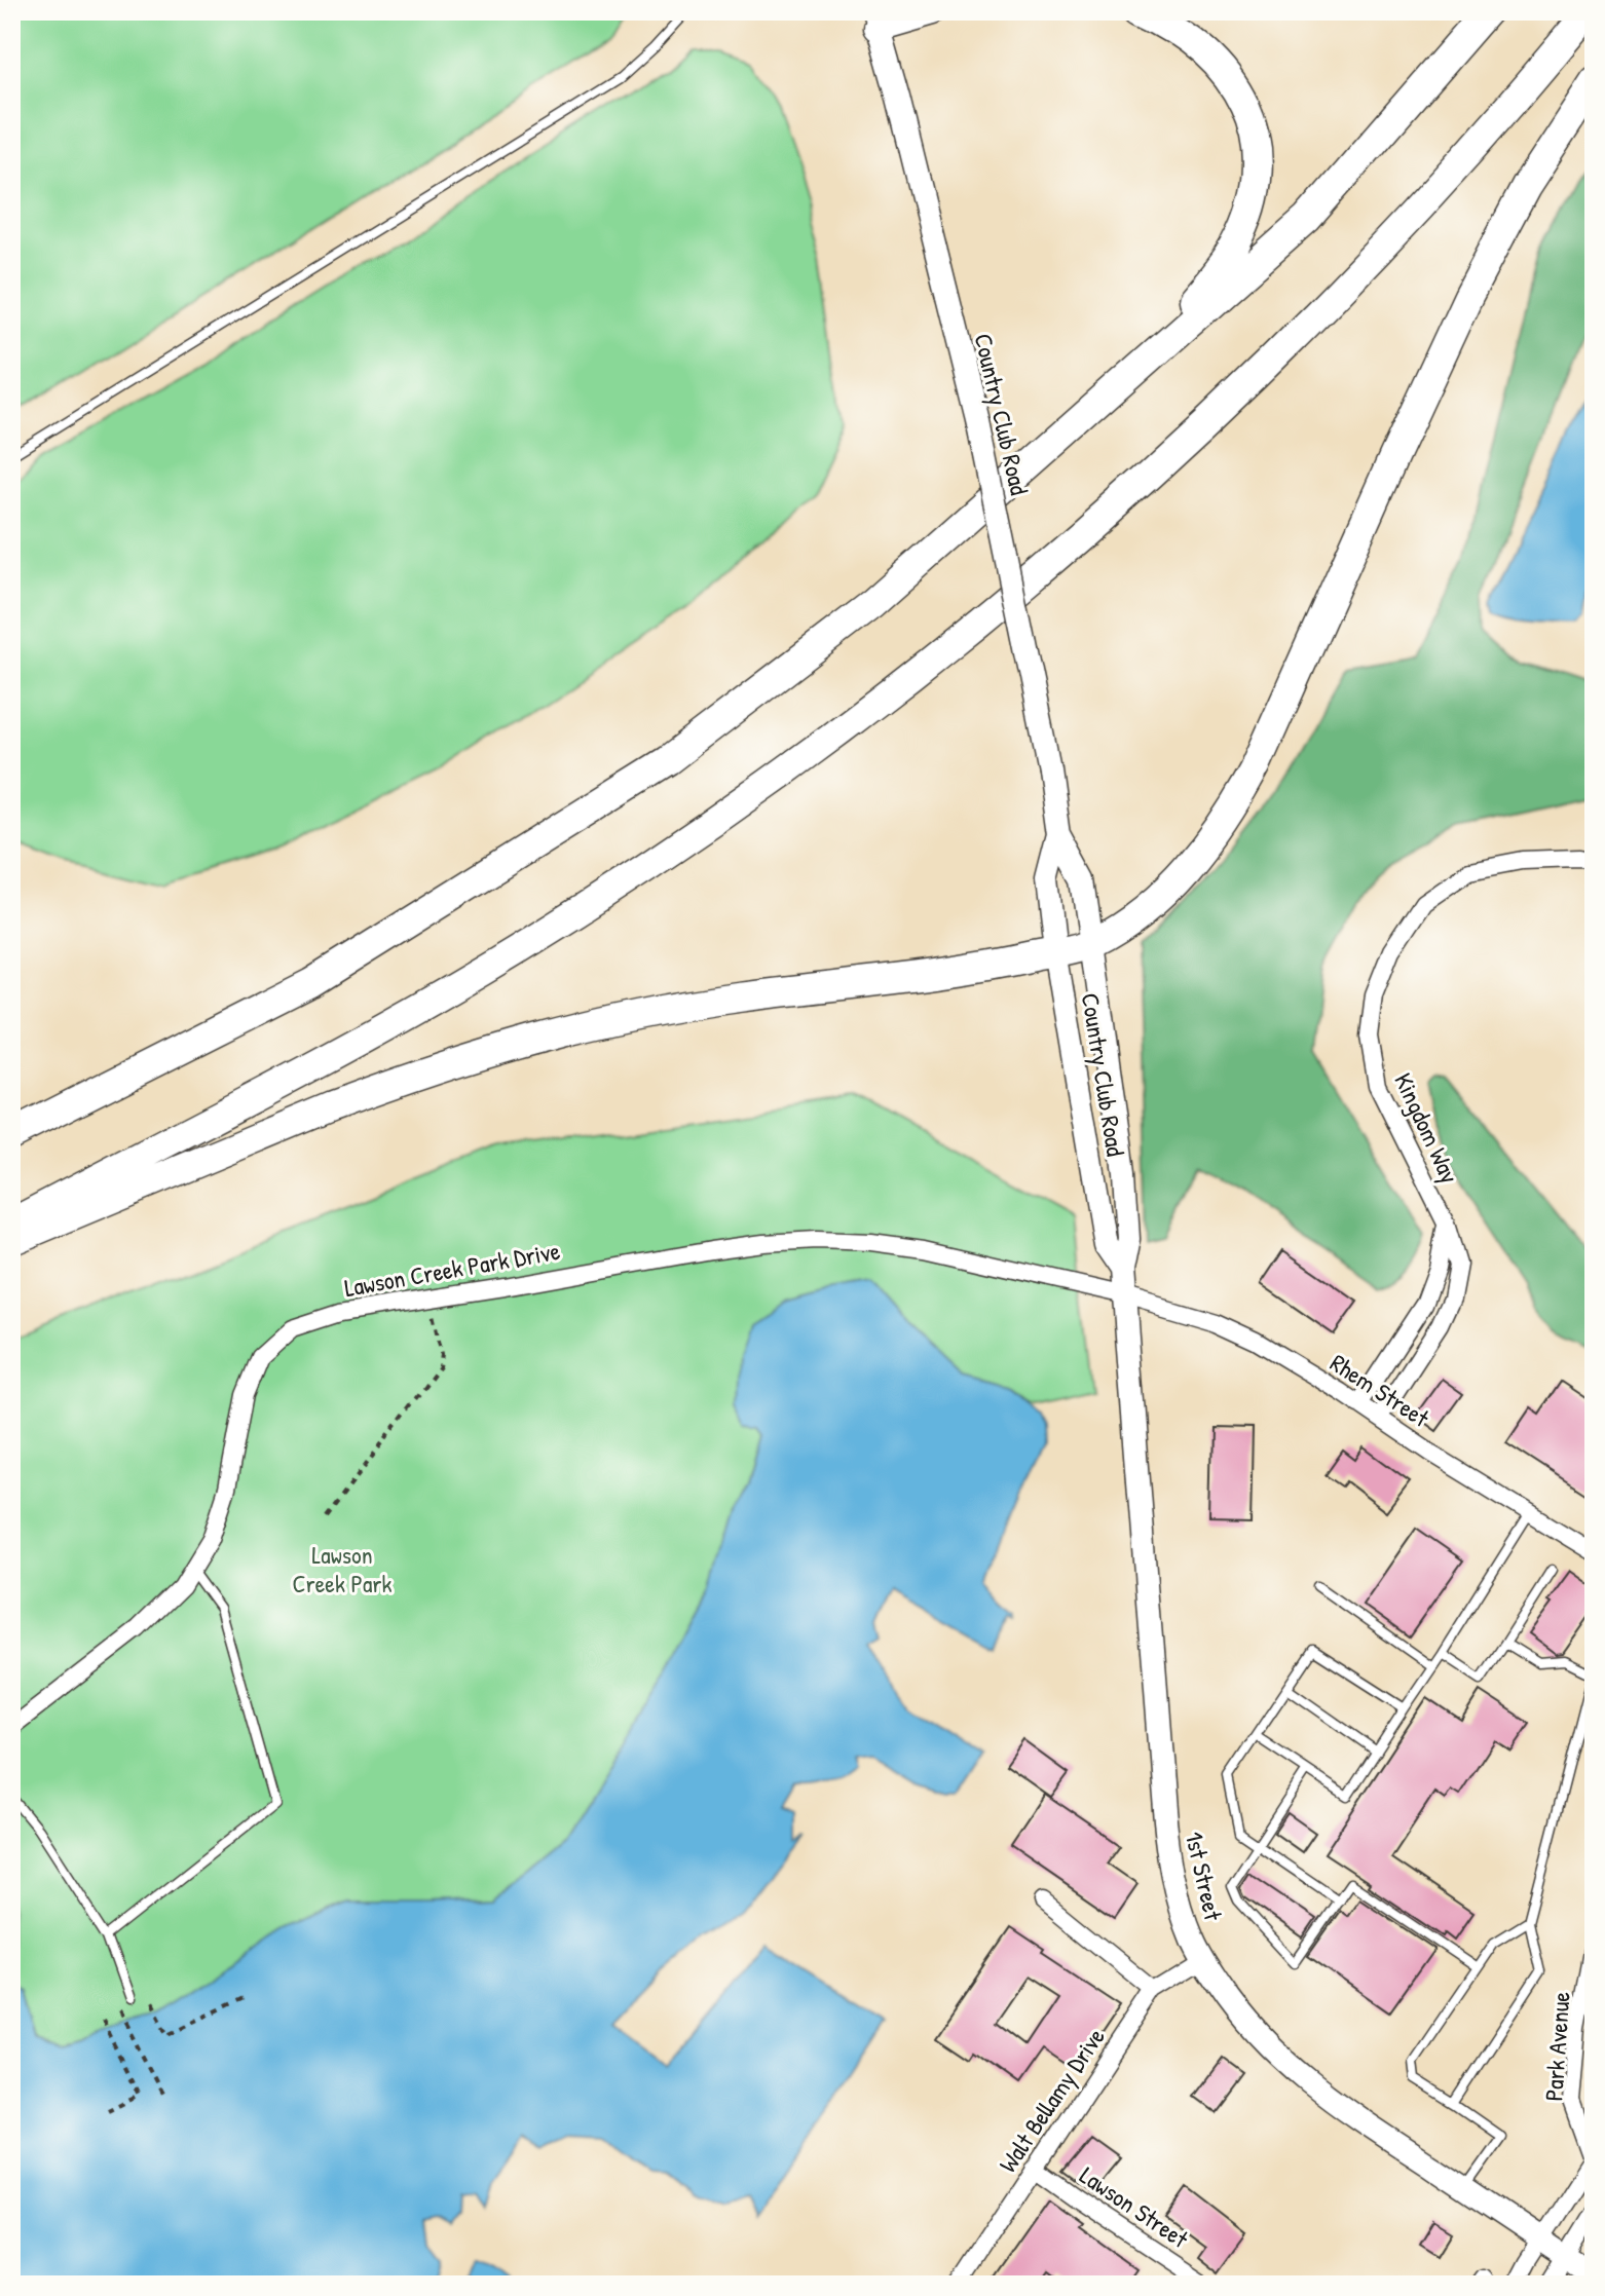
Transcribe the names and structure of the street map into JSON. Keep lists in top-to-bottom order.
{
  "streets": {
    "main road": ["Country Club Road", "1st Street"],
    "street": [
      "Kingdom Way",
      "Lawson Creek Park Drive",
      "Rhem Street",
      "Park Avenue",
      "Walt Bellamy Drive",
      "Lawson Street"
    ]
  },
  "crossings": [
    ["Country Club Road", "Lawson Creek Park Drive"],
    ["Country Club Road", "Rhem Street"],
    ["Country Club Road", "1st Street"],
    ["Kingdom Way", "Rhem Street"],
    ["Lawson Creek Park Drive", "Rhem Street"],
    ["Lawson Creek Park Drive", "1st Street"],
    ["Rhem Street", "1st Street"],
    ["1st Street", "Walt Bellamy Drive"],
    ["Walt Bellamy Drive", "Lawson Street"]
  ],
  "parks": ["Lawson Creek Park"]
}
